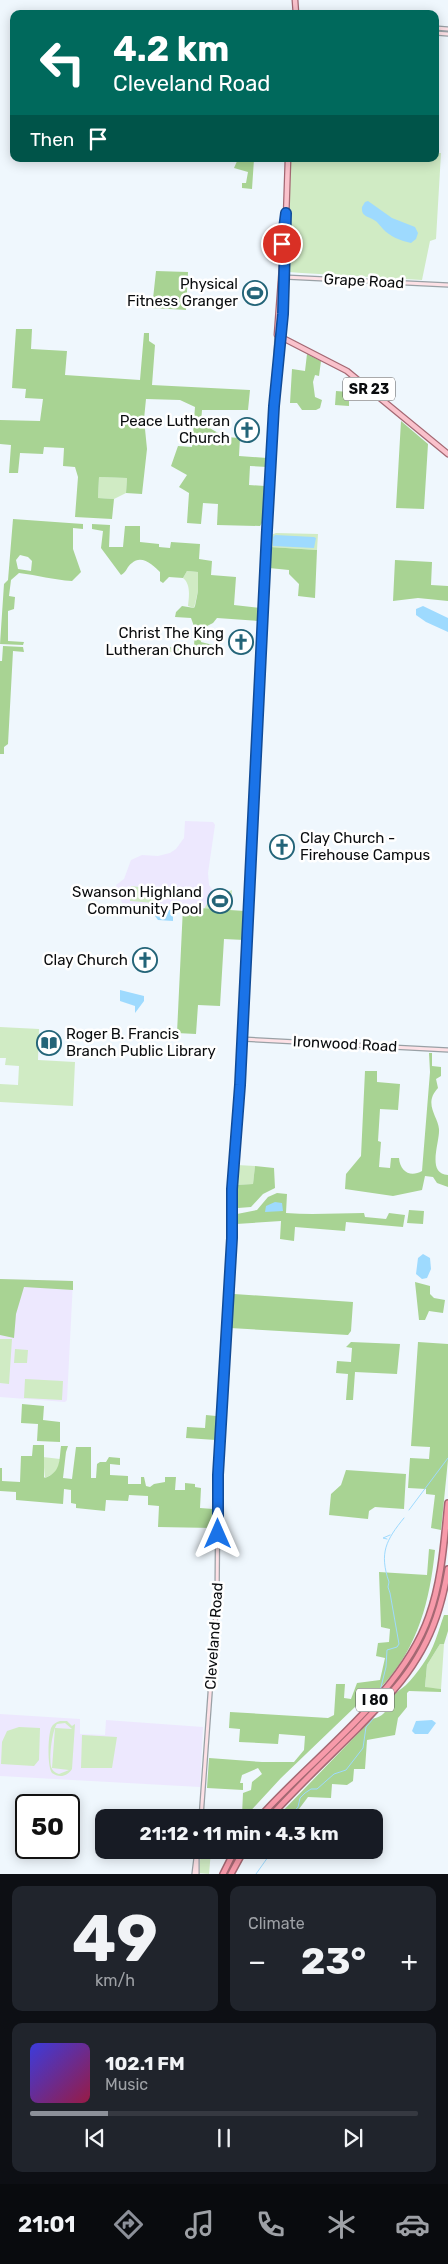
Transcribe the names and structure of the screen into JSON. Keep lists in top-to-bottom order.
{
  "streets": {
    "highway": ["I 80"],
    "main road": [
      "Grape Road",
      "SR 23",
      "Ironwood Road",
      "Cleveland Road"
    ]
  },
  "crossings": [
    ["Grape Road", "Cleveland Road"],
    ["SR 23", "Cleveland Road"],
    ["Ironwood Road", "Cleveland Road"]
  ],
  "places": {
    "sports": ["Physical Fitness Granger", "Swanson Highland Community Pool"],
    "church": [
      "Peace Lutheran Church",
      "Christ The King Lutheran Church",
      "Clay Church - Firehouse Campus",
      "Clay Church"
    ],
    "library": ["Roger B. Francis Branch Public Library"]
  },
  "page": {
    "turn": ["4.2 km", "Cleveland Road"],
    "then": "Then",
    "limit": "50",
    "trip": "21:12 · 11 min · 4.3 km",
    "tile": [
      ["49", "km/h"],
      "Climate"
    ],
    "heat": ["−", "23°", "+"],
    "song": ["102.1 FM", "Music"],
    "tabs": "21:01"
  }
}
